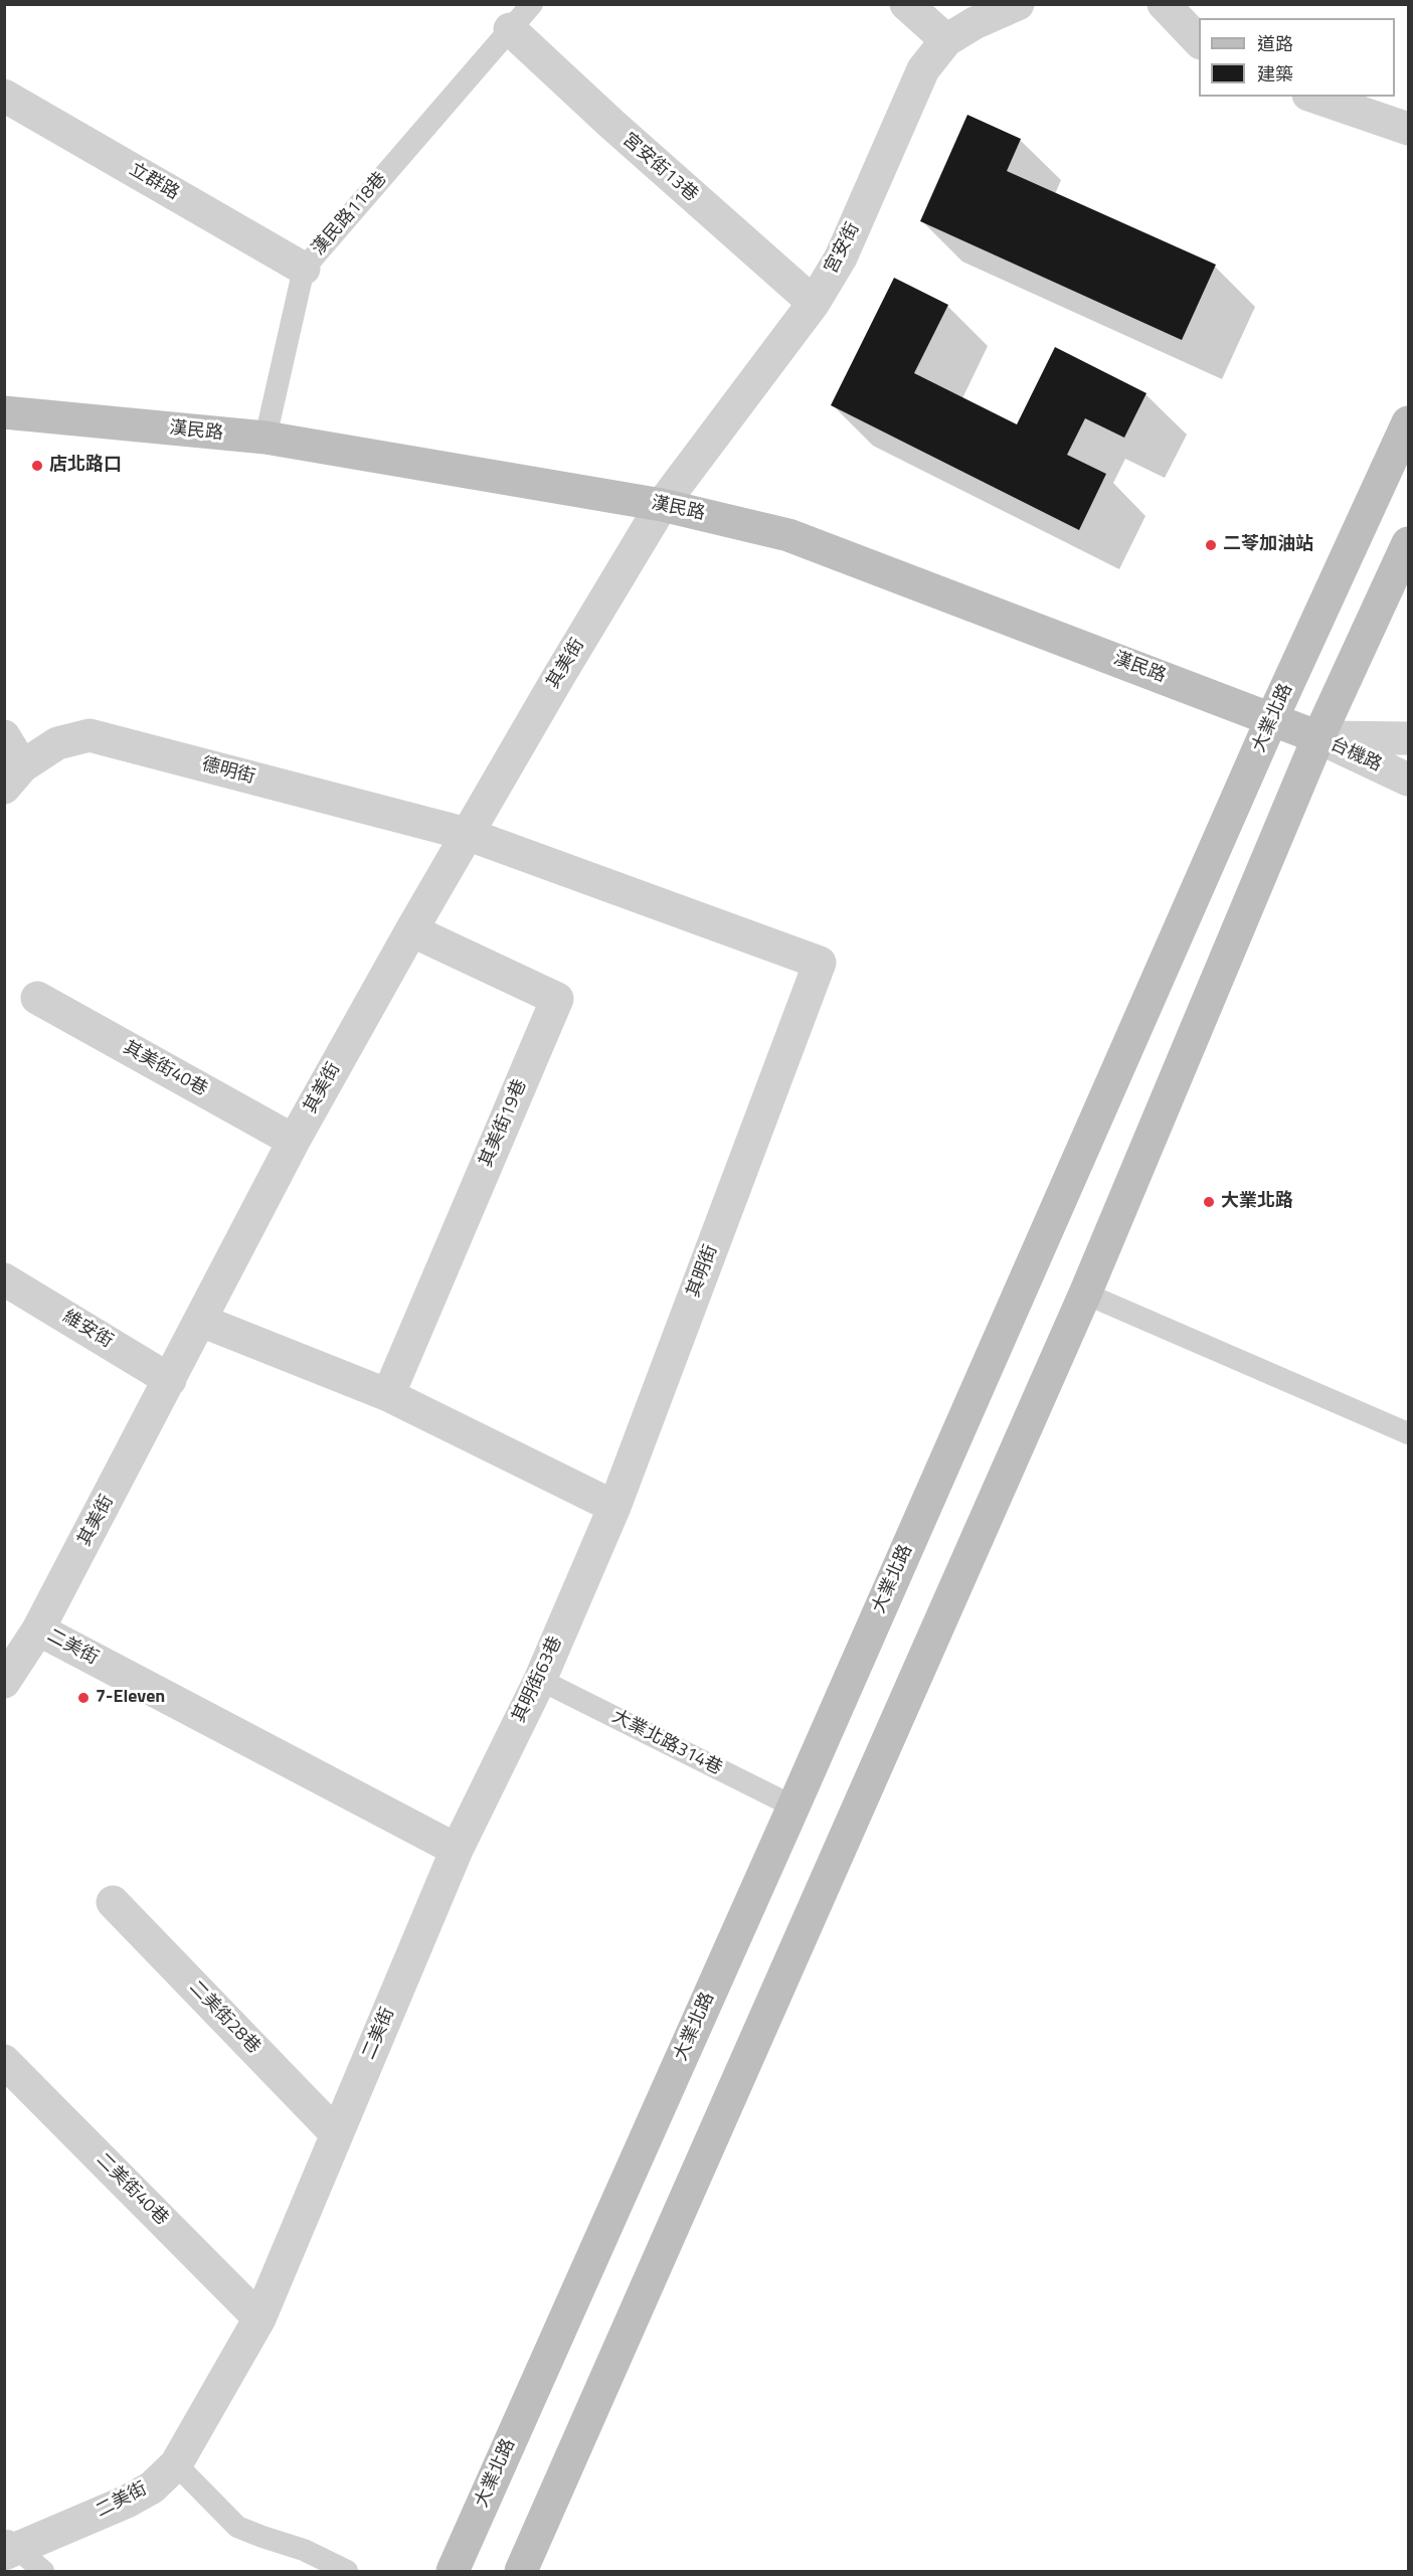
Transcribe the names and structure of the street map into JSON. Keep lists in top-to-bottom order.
{
  "streets": {
    "street": [
      "宮安街13巷",
      "立群路",
      "宮安街",
      "漢民路",
      "其美街",
      "大業北路",
      "台機路",
      "德明街",
      "其美街40巷",
      "其美街19巷",
      "其明街",
      "維安街",
      "二美街",
      "其明街63巷",
      "二美街28巷",
      "二美街40巷"
    ],
    "lane": ["漢民路118巷", "大業北路314巷"]
  },
  "crossings": [
    ["宮安街13巷", "漢民路118巷"],
    ["宮安街13巷", "宮安街"],
    ["立群路", "漢民路118巷"],
    ["漢民路118巷", "漢民路"],
    ["宮安街", "漢民路"],
    ["宮安街", "其美街"],
    ["漢民路", "其美街"],
    ["漢民路", "大業北路"],
    ["漢民路", "台機路"],
    ["其美街", "德明街"],
    ["其美街", "其美街40巷"],
    ["其美街", "其美街19巷"],
    ["其美街", "其明街"],
    ["其美街", "維安街"],
    ["其美街", "二美街"],
    ["大業北路", "大業北路314巷"],
    ["德明街", "其明街"],
    ["其明街", "其明街63巷"],
    ["二美街", "其明街63巷"],
    ["二美街", "二美街28巷"],
    ["二美街", "二美街40巷"],
    ["其明街63巷", "大業北路314巷"]
  ],
  "places": [
    "店北路口",
    "二苓加油站",
    "大業北路",
    "7-Eleven"
  ],
  "legend": ["道路", "建築"]
}
